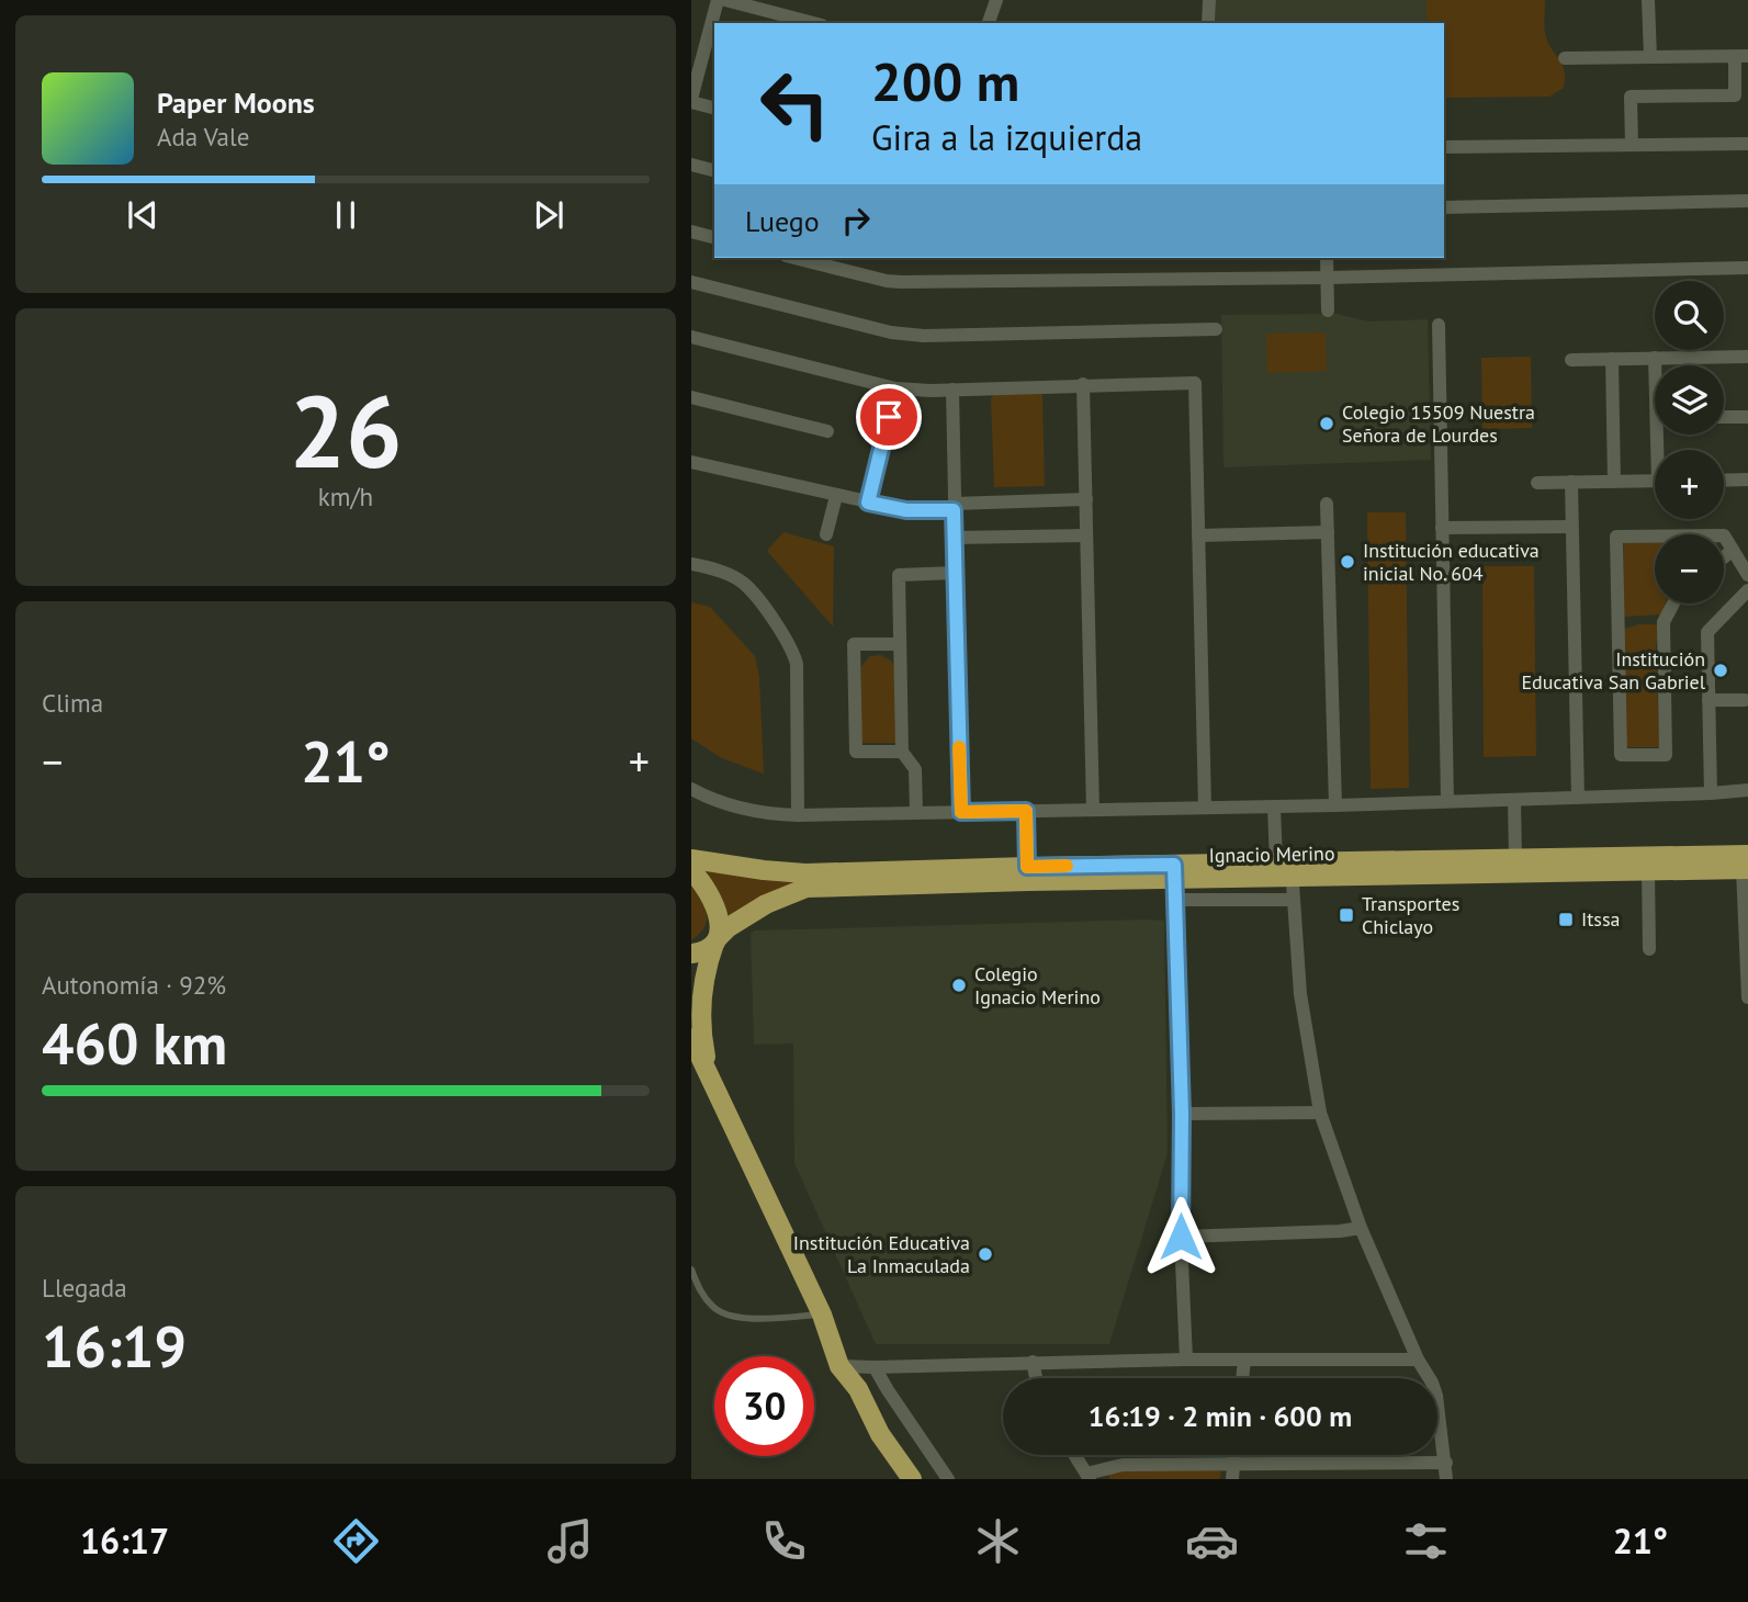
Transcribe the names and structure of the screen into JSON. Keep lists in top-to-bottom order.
{
  "streets": {
    "main road": ["Ignacio Merino"]
  },
  "places": {
    "other": [
      "Colegio 15509 Nuestra Señora de Lourdes",
      "Institución educativa inicial No. 604",
      "Institución Educativa San Gabriel",
      "Colegio Ignacio Merino",
      "Institución Educativa La Inmaculada"
    ],
    "transit": ["Transportes Chiclayo", "Itssa"]
  },
  "page": {
    "turn": ["200 m", "Gira a la izquierda"],
    "song": ["Paper Moons", "Ada Vale"],
    "then": "Luego",
    "map_buttons": ["+", "−"],
    "tile": [
      ["26", "km/h"],
      "Clima",
      ["Autonomía · 92%", "460 km"],
      ["Llegada", "16:19"]
    ],
    "heat": ["−", "21°", "+"],
    "limit": "30",
    "trip": "16:19 · 2 min · 600 m",
    "tabs": ["16:17", "21°"]
  }
}
